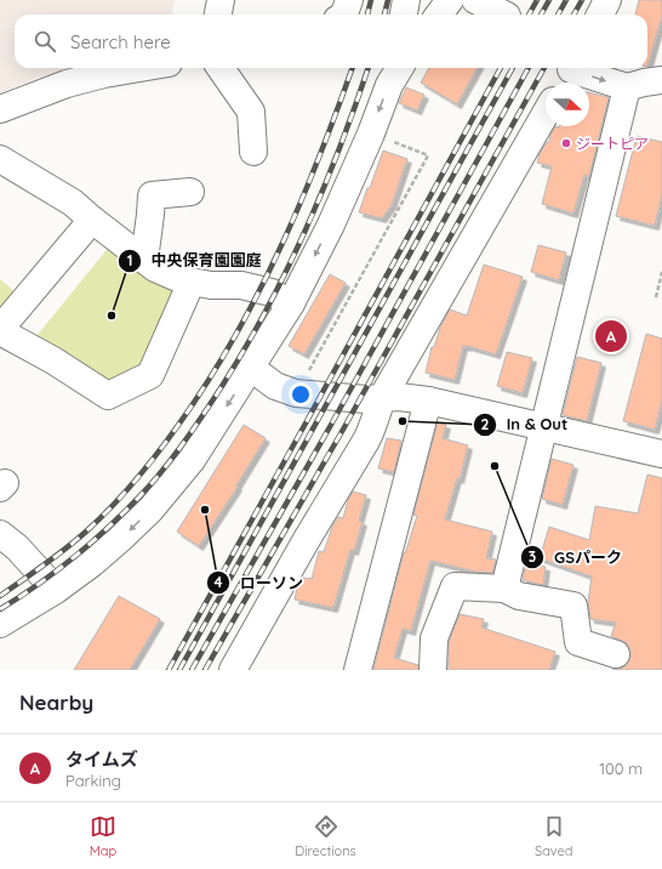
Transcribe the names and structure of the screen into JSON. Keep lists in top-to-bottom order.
{
  "places": [
    "ジートピア",
    "中央保育園園庭",
    "In & Out",
    "GSパーク",
    "ローソン"
  ],
  "north": "right",
  "page": {
    "search": "Search here",
    "pins": "A",
    "heading": "Nearby",
    "list": [
      {
        "mark": "A",
        "name": "タイムズ",
        "note": "Parking",
        "value": "100 m"
      }
    ],
    "nav": ["Map", "Directions", "Saved"]
  }
}
